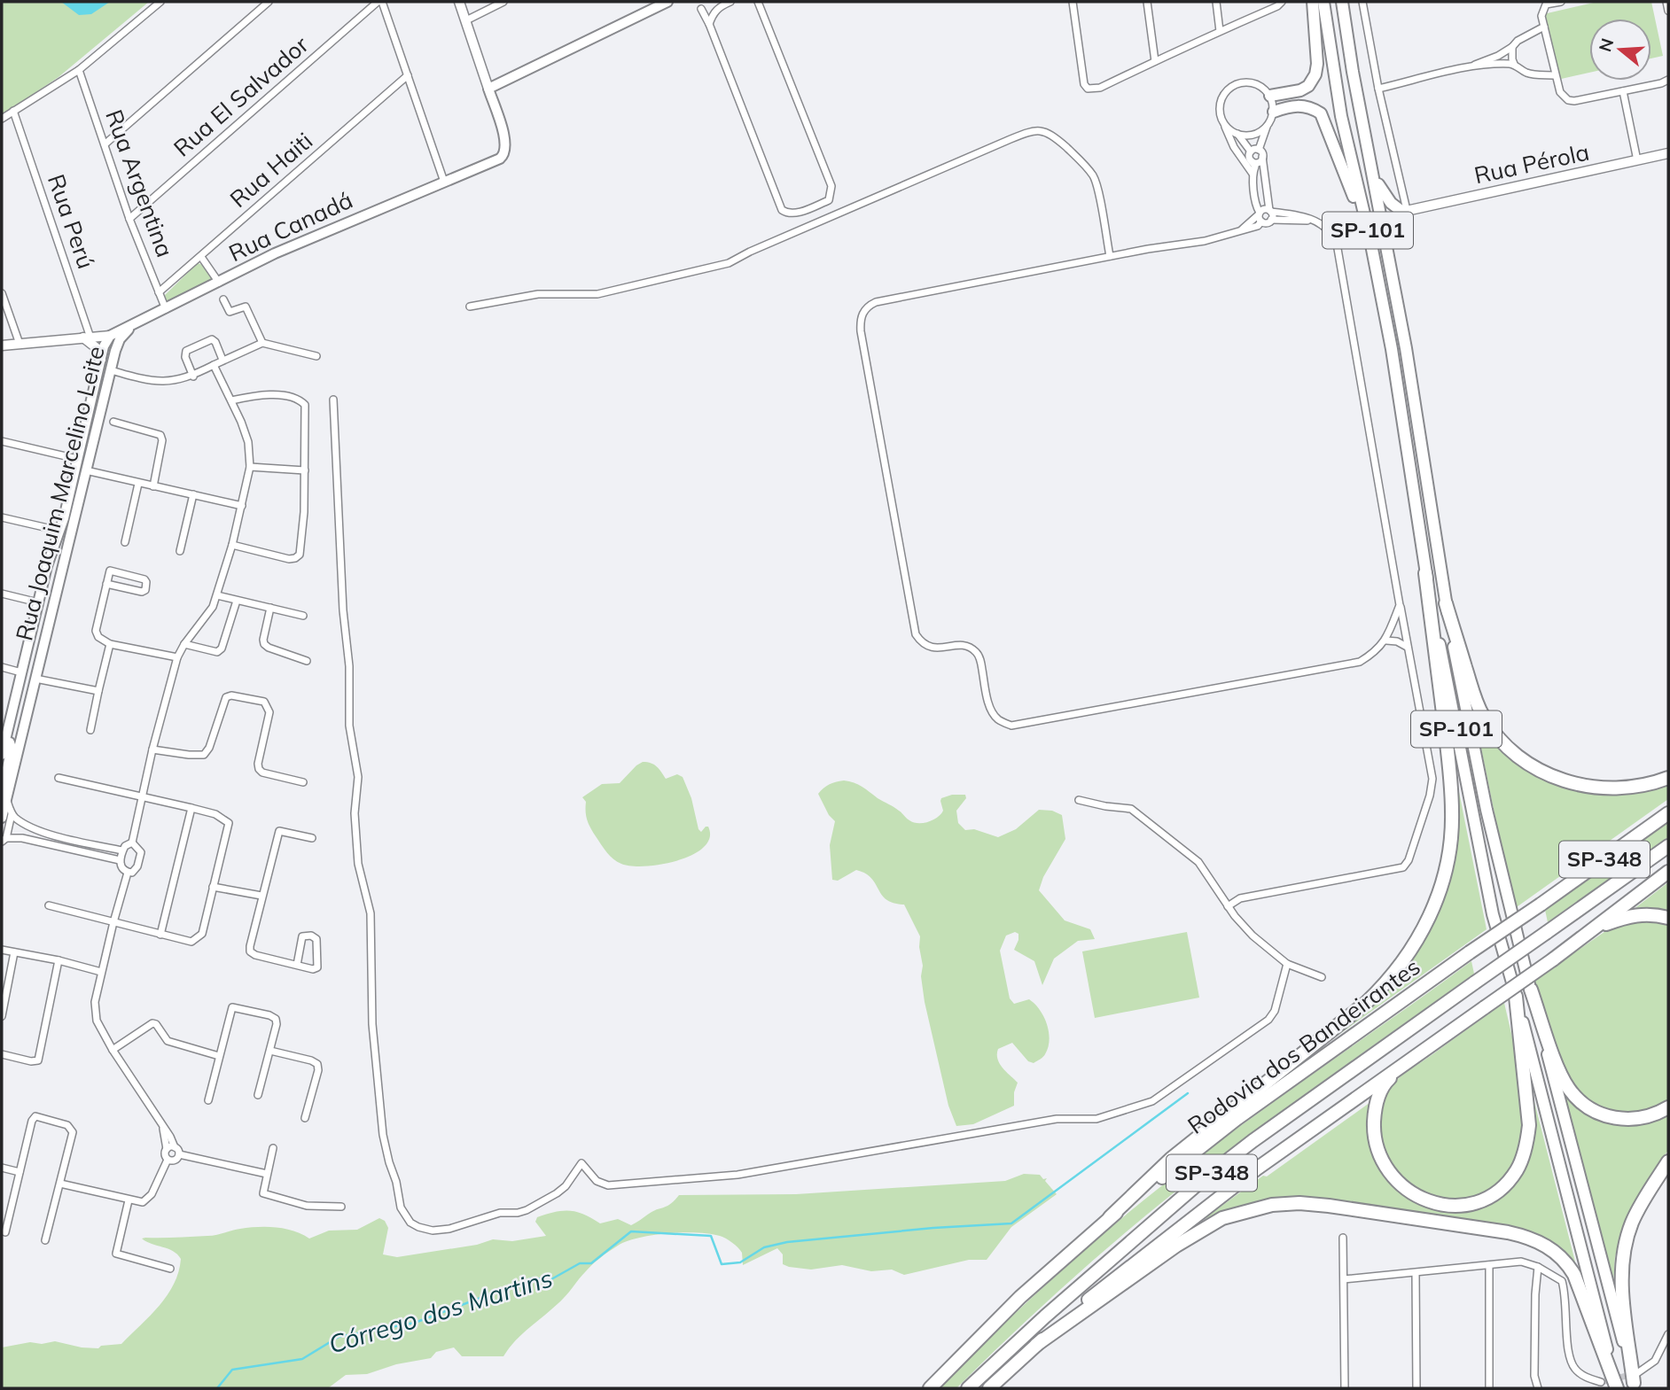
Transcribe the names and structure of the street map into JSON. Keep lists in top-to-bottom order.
{
  "streets": {
    "highway": ["SP-101", "SP-348", "Rodovia dos Bandeirantes"],
    "main road": ["Rua Canadá", "Rua Joaquim Marcelino Leite"],
    "street": [
      "Rua El Salvador",
      "Rua Pérola",
      "Rua Haiti",
      "Rua Argentina",
      "Rua Perú"
    ]
  },
  "crossings": [
    ["Rua El Salvador", "Rua Argentina"],
    ["Rua Haiti", "Rua Argentina"],
    ["Rua Argentina", "Rua Canadá"],
    ["Rua Perú", "Rua Canadá"],
    ["Rua Canadá", "Rua Joaquim Marcelino Leite"]
  ],
  "water": ["Córrego dos Martins"],
  "north": "left"
}
